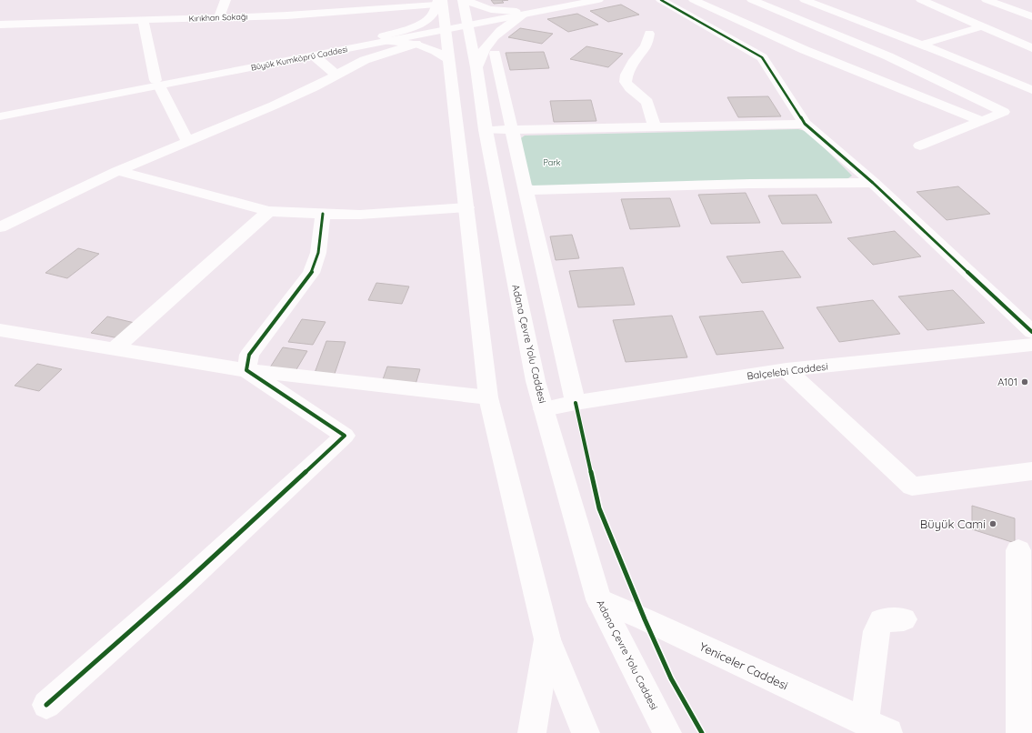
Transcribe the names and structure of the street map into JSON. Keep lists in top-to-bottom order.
{
  "streets": {
    "main road": [
      "Kırıkhan Sokağı",
      "Büyük Kumköprü Caddesi",
      "Adana Çevre Yolu Caddesi",
      "Balçelebi Caddesi",
      "Yeniceler Caddesi"
    ]
  },
  "crossings": [
    ["Büyük Kumköprü Caddesi", "Adana Çevre Yolu Caddesi"],
    ["Adana Çevre Yolu Caddesi", "Balçelebi Caddesi"],
    ["Adana Çevre Yolu Caddesi", "Yeniceler Caddesi"]
  ],
  "parks": ["Park"],
  "places": ["A101", "Büyük Cami"]
}
